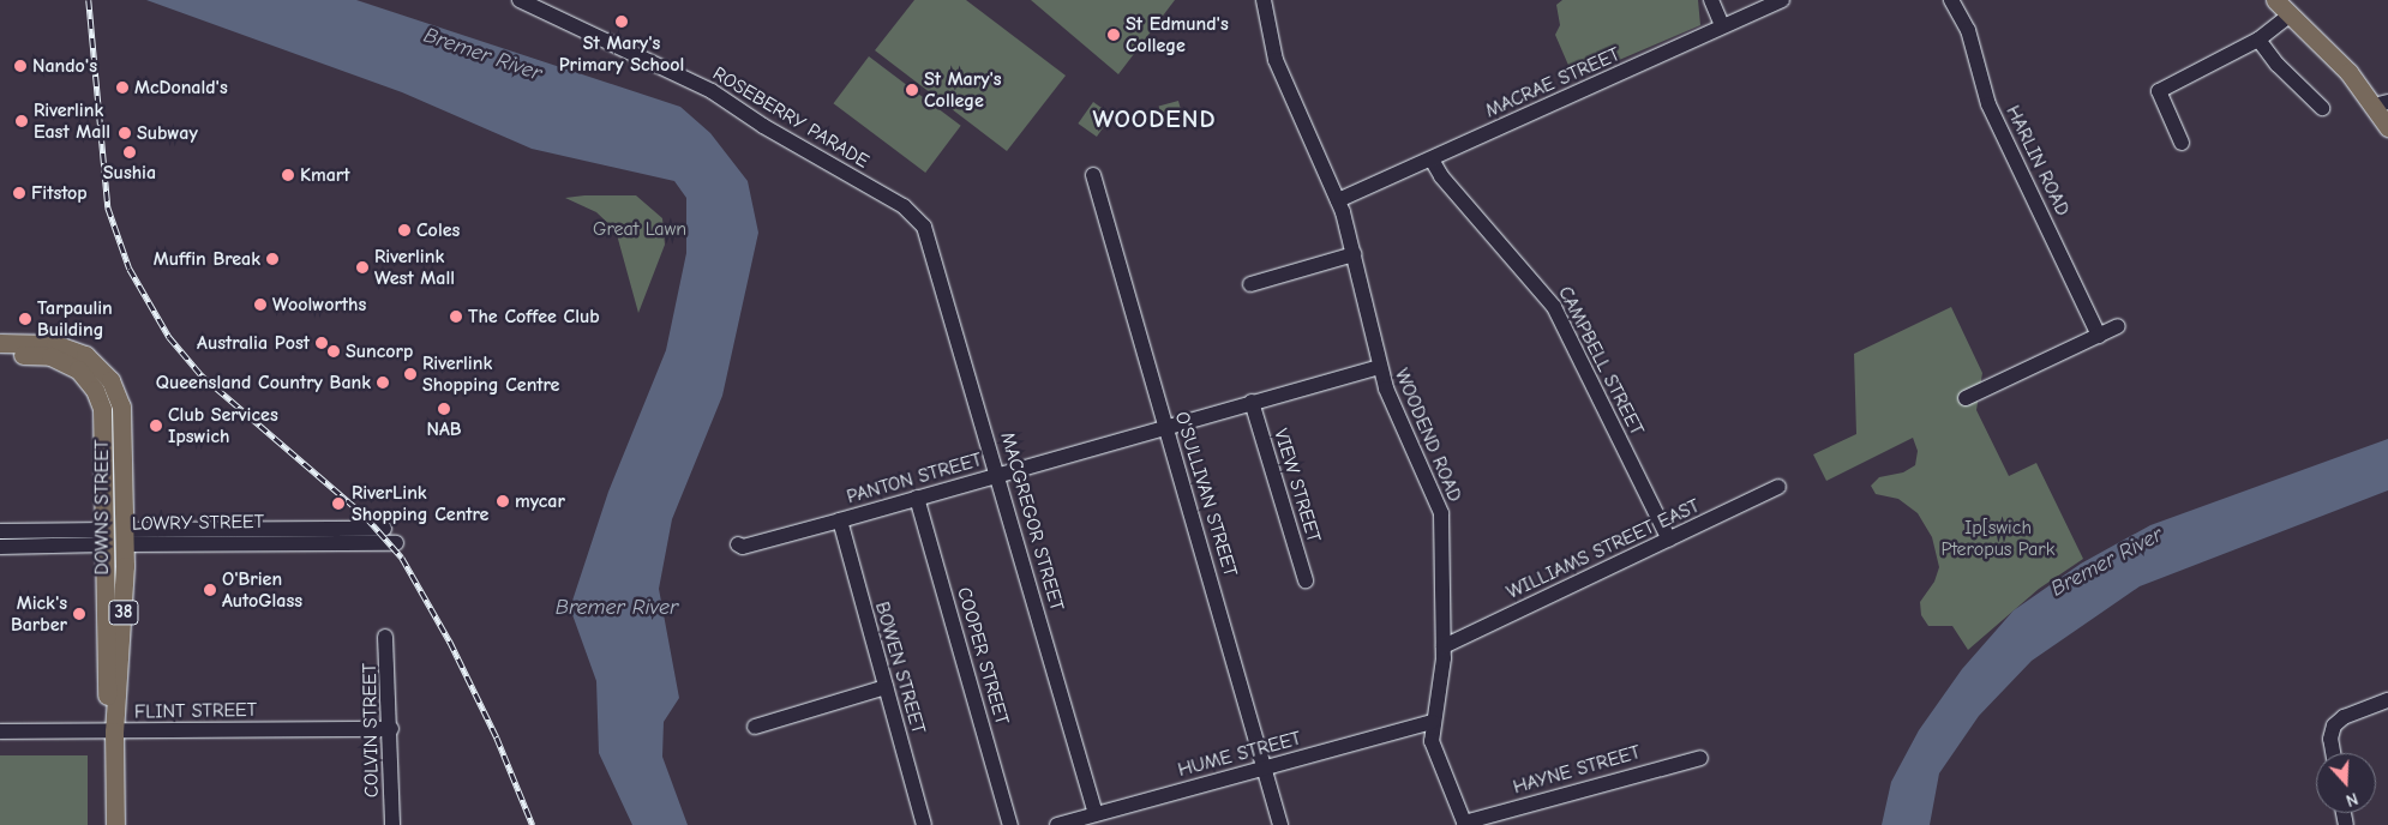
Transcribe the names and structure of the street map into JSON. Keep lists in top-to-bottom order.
{
  "streets": {
    "main road": ["DOWNS STREET", "LOWRY STREET", "38"],
    "street": [
      "MACRAE STREET",
      "ROSEBERRY PARADE",
      "HARLIN ROAD",
      "CAMPBELL STREET",
      "WOODEND ROAD",
      "PANTON STREET",
      "VIEW STREET",
      "O'SULLIVAN STREET",
      "MACGREGOR STREET",
      "WILLIAMS STREET EAST",
      "COOPER STREET",
      "BOWEN STREET",
      "FLINT STREET",
      "COLVIN STREET",
      "HUME STREET",
      "HAYNE STREET"
    ]
  },
  "crossings": [
    ["MACRAE STREET", "CAMPBELL STREET"],
    ["MACRAE STREET", "WOODEND ROAD"],
    ["ROSEBERRY PARADE", "MACGREGOR STREET"],
    ["CAMPBELL STREET", "WILLIAMS STREET EAST"],
    ["WOODEND ROAD", "PANTON STREET"],
    ["WOODEND ROAD", "WILLIAMS STREET EAST"],
    ["WOODEND ROAD", "HUME STREET"],
    ["WOODEND ROAD", "HAYNE STREET"],
    ["PANTON STREET", "VIEW STREET"],
    ["PANTON STREET", "O'SULLIVAN STREET"],
    ["PANTON STREET", "MACGREGOR STREET"],
    ["PANTON STREET", "COOPER STREET"],
    ["PANTON STREET", "BOWEN STREET"],
    ["O'SULLIVAN STREET", "HUME STREET"],
    ["DOWNS STREET", "LOWRY STREET"],
    ["DOWNS STREET", "FLINT STREET"],
    ["MACGREGOR STREET", "HUME STREET"],
    ["FLINT STREET", "COLVIN STREET"]
  ],
  "districts": ["WOODEND"],
  "water": ["Bremer River"],
  "parks": ["Great Lawn", "Ip[swich Pteropus Park"],
  "places": [
    "St Mary's Primary School",
    "St Edmund's College",
    "Nando's",
    "McDonald's",
    "St Mary's College",
    "Riverlink East Mall",
    "Subway",
    "Sushia",
    "Kmart",
    "Fitstop",
    "Coles",
    "Muffin Break",
    "Riverlink West Mall",
    "Woolworths",
    "The Coffee Club",
    "Tarpaulin Building",
    "Australia Post",
    "Suncorp",
    "Riverlink Shopping Centre",
    "Queensland Country Bank",
    "NAB",
    "Club Services Ipswich",
    "mycar",
    "RiverLink Shopping Centre",
    "O'Brien AutoGlass",
    "Mick's Barber"
  ],
  "north": "bottom"
}
